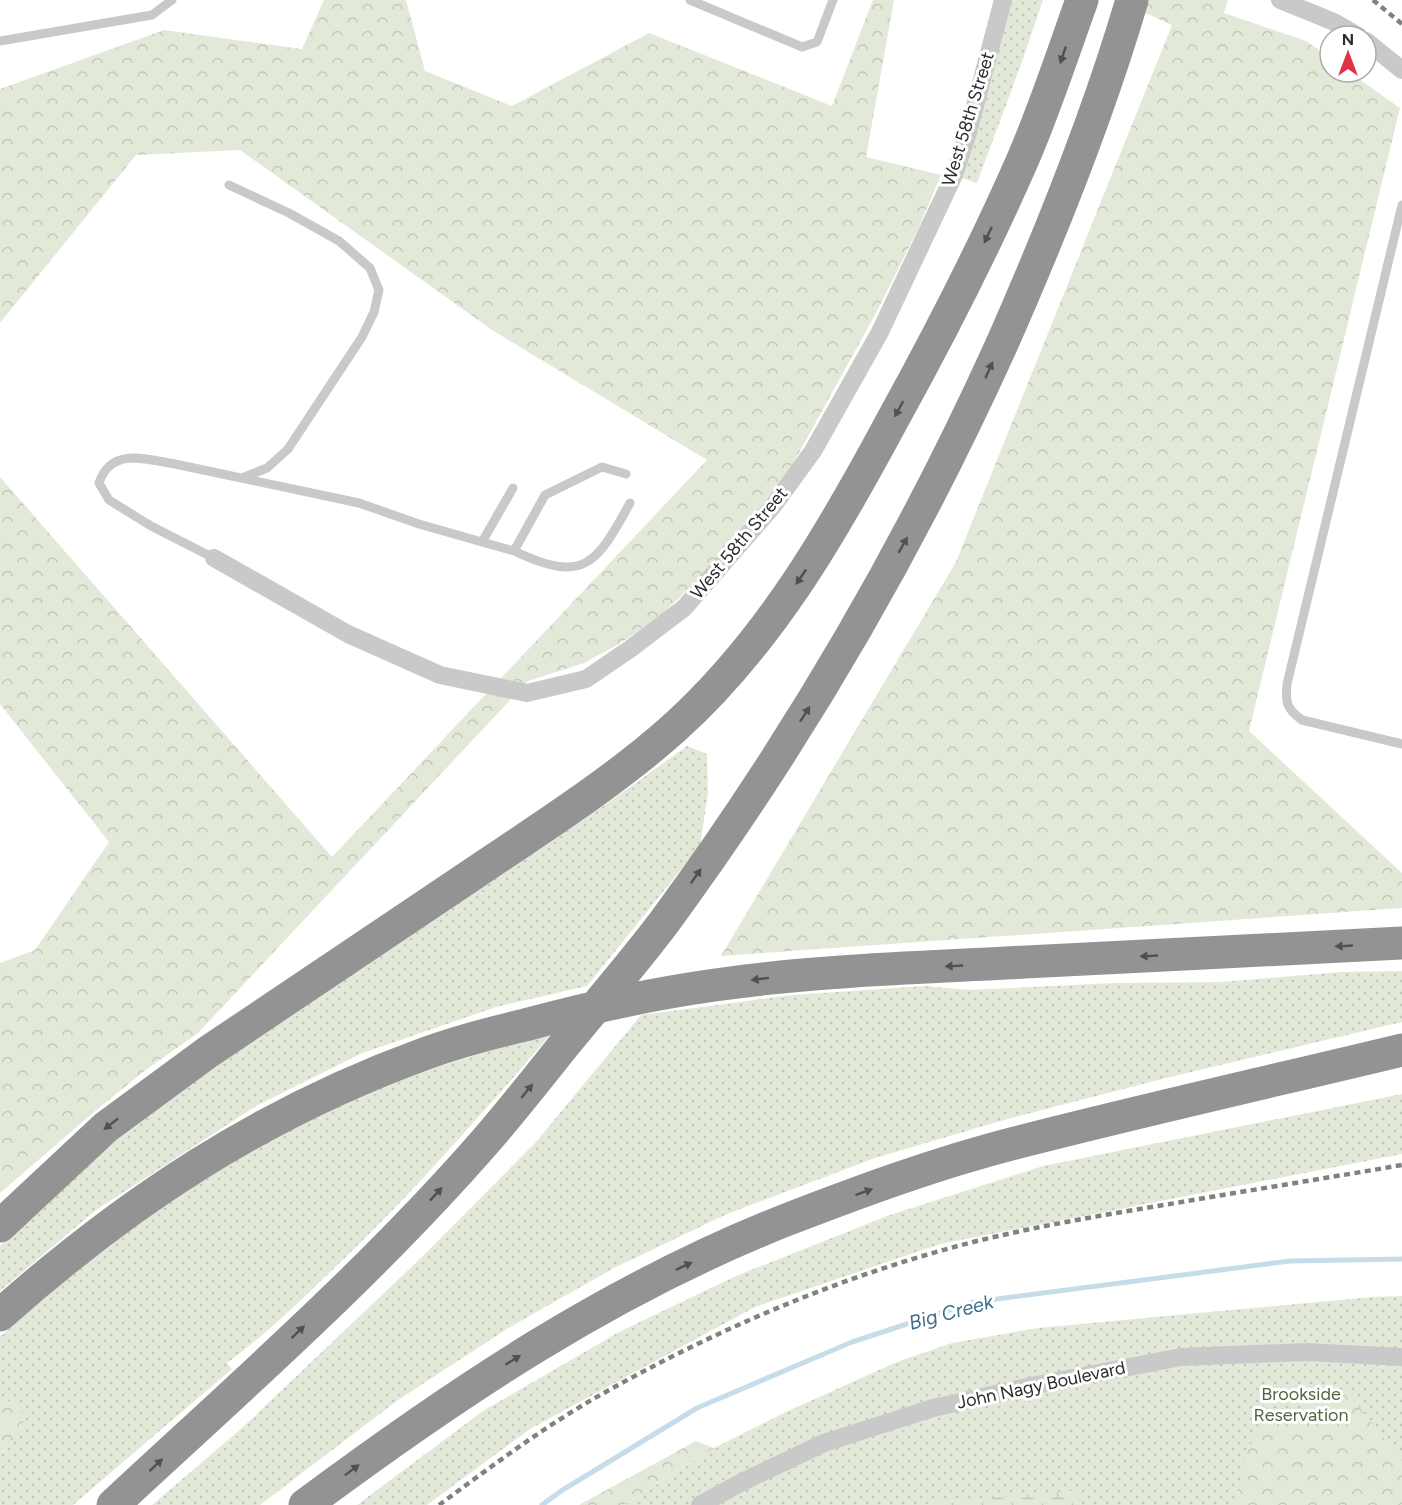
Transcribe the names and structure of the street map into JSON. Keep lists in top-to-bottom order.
{
  "streets": {
    "street": ["West 58th Street", "John Nagy Boulevard"]
  },
  "water": ["Big Creek"],
  "parks": ["Brookside Reservation"],
  "north": "top"
}
